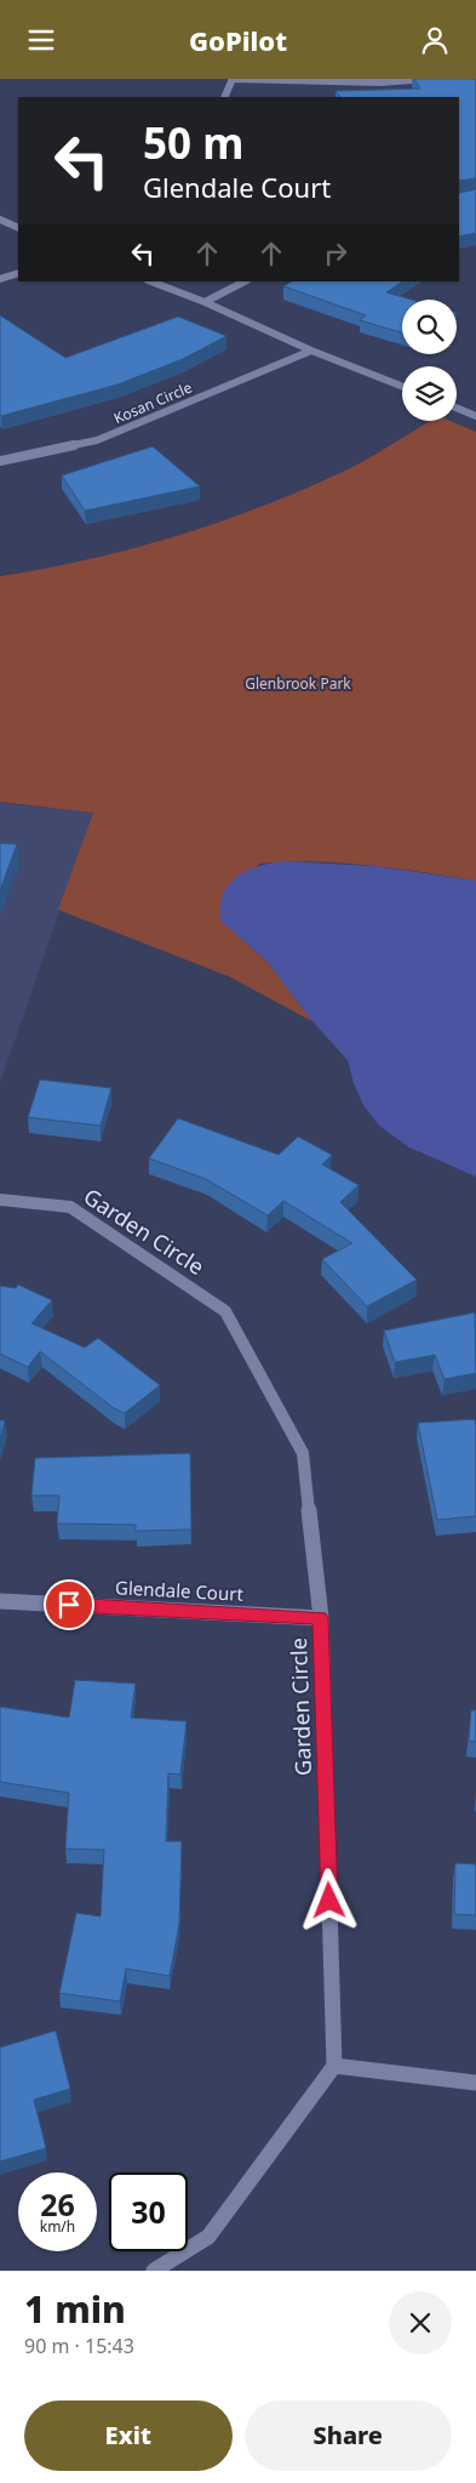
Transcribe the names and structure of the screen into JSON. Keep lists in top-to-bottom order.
{
  "streets": {
    "street": ["Kosan Circle", "Garden Circle", "Glendale Court"]
  },
  "crossings": [
    ["Garden Circle", "Glendale Court"]
  ],
  "parks": ["Glenbrook Park"],
  "page": {
    "header": "GoPilot",
    "turn": ["50 m", "Glendale Court"],
    "speed": "26 km/h",
    "limit": "30",
    "heading": ["1 min", "90 m · 15:43"],
    "buttons": ["Exit", "Share"]
  }
}
